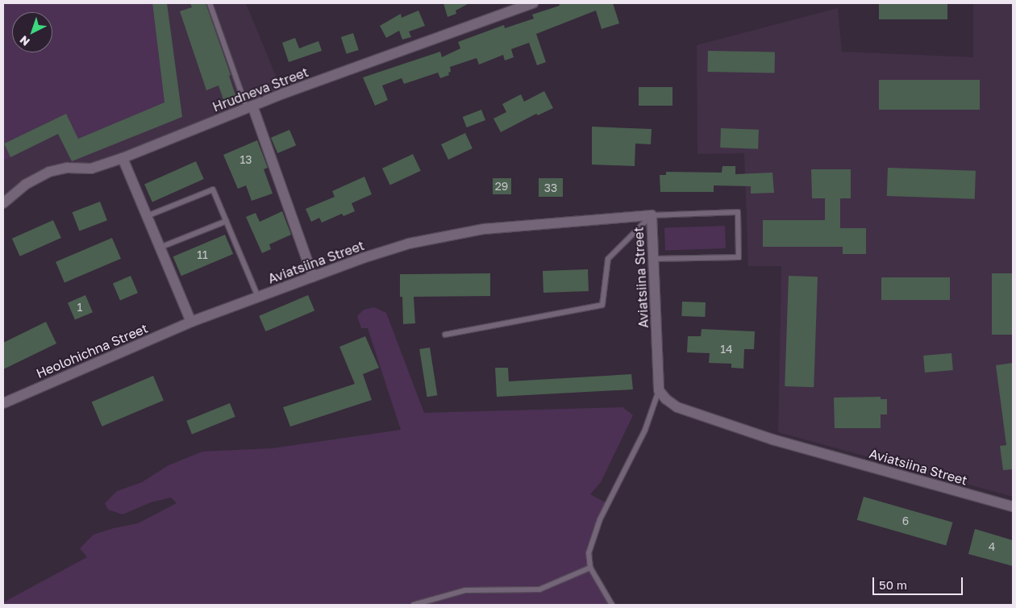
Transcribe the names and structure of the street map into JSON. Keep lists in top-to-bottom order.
{
  "streets": {
    "street": ["Hrudneva Street", "Aviatsiina Street", "Heolohichna Street"]
  },
  "crossings": [
    ["Aviatsiina Street", "Heolohichna Street"]
  ],
  "house_numbers": [
    "13",
    "29",
    "33",
    "11",
    "1",
    "14",
    "6",
    "4"
  ],
  "scale_bar": "50 m",
  "north": "bottom left"
}
